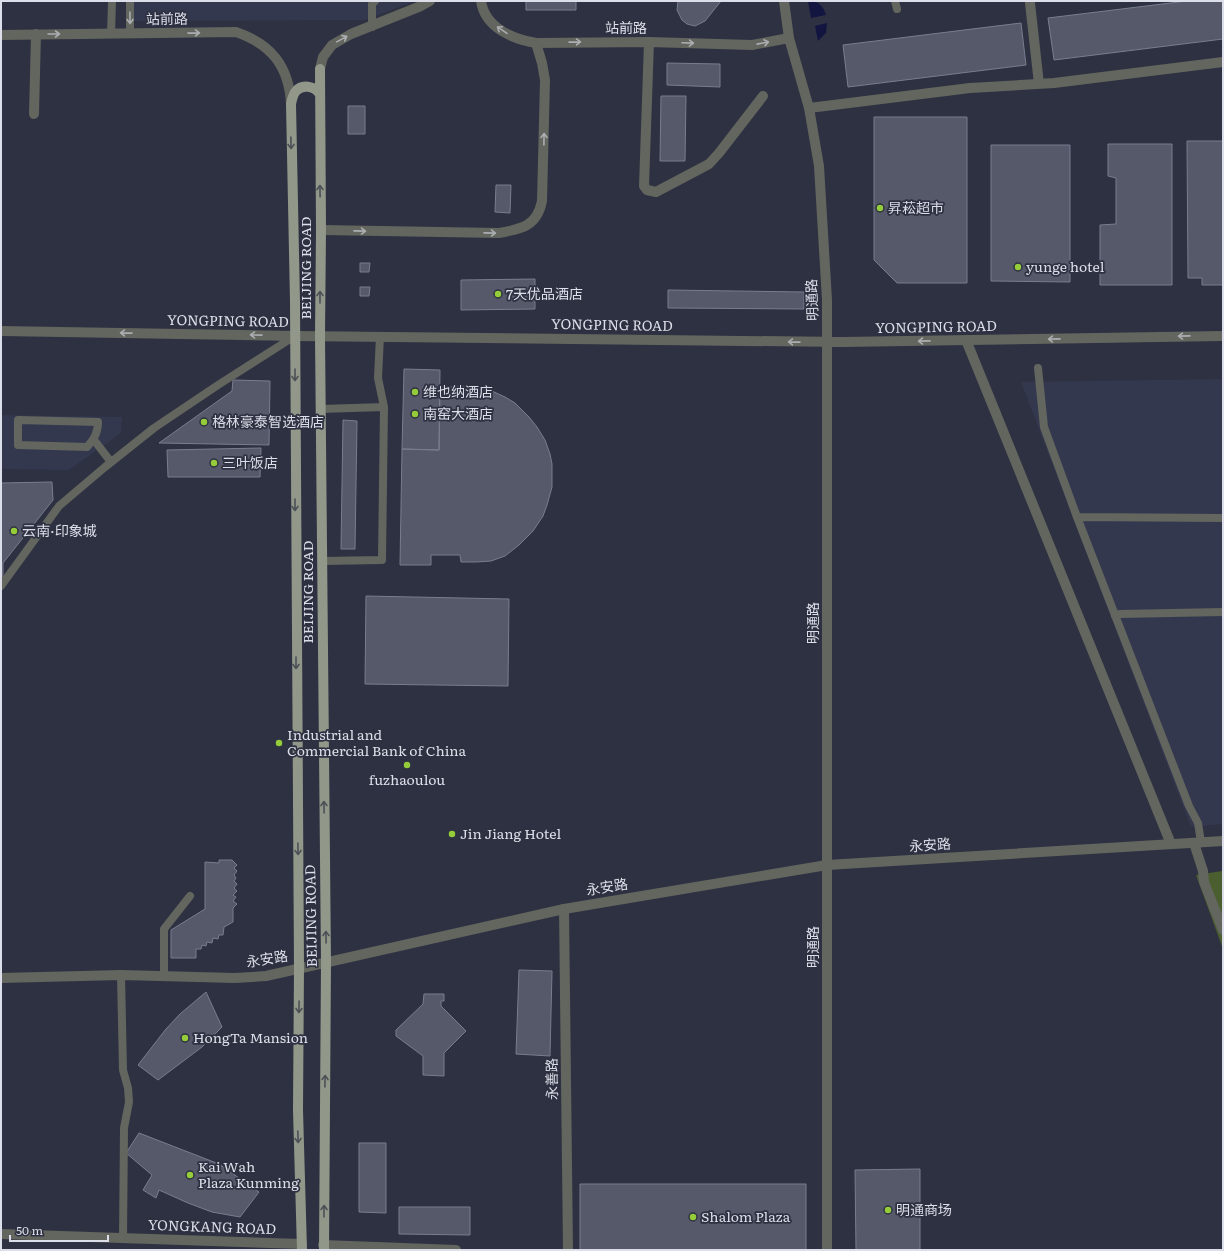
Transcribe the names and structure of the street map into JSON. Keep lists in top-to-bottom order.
{
  "streets": {
    "main road": ["BEIJING ROAD"],
    "street": [
      "站前路",
      "明通路",
      "YONGPING ROAD",
      "永安路",
      "永善路",
      "YONGKANG ROAD"
    ]
  },
  "crossings": [
    ["站前路", "BEIJING ROAD"],
    ["站前路", "明通路"],
    ["BEIJING ROAD", "YONGPING ROAD"],
    ["BEIJING ROAD", "永安路"],
    ["BEIJING ROAD", "YONGKANG ROAD"],
    ["明通路", "YONGPING ROAD"],
    ["明通路", "永安路"],
    ["永安路", "永善路"]
  ],
  "one_way": ["YONGPING ROAD"],
  "places": [
    "昇菘超市",
    "yunge hotel",
    "7天优品酒店",
    "维也纳酒店",
    "南窑大酒店",
    "格林豪泰智选酒店",
    "三叶饭店",
    "云南·印象城",
    "Industrial and Commercial Bank of China",
    "fuzhaoulou",
    "Jin Jiang Hotel",
    "HongTa Mansion",
    "Kai Wah Plaza Kunming",
    "明通商场",
    "Shalom Plaza"
  ],
  "scale_bar": "50 m"
}
